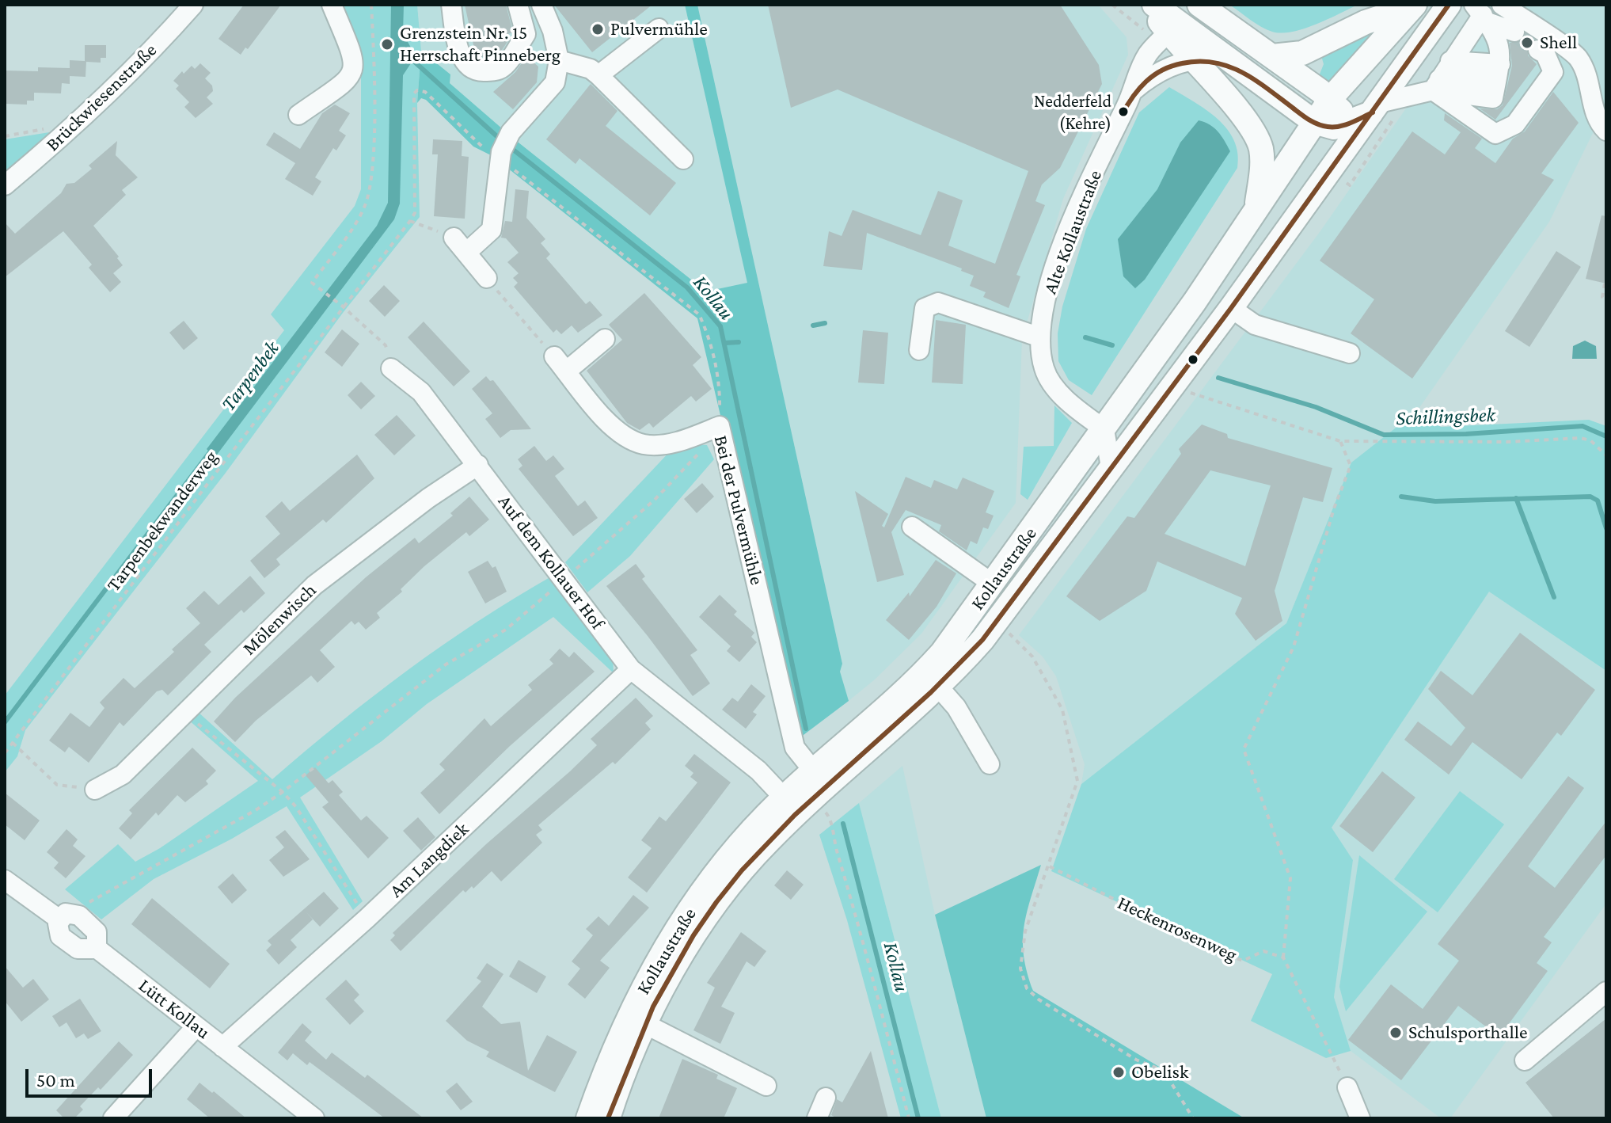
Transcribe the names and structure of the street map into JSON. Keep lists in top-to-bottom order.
{
  "streets": {
    "main road": ["Alte Kollaustraße", "Kollaustraße"],
    "street": [
      "Brückwiesenstraße",
      "Bei der Pulvermühle",
      "Auf dem Kollauer Hof",
      "Mölenwisch",
      "Am Langdiek",
      "Lütt Kollau"
    ],
    "path": ["Tarpenbekwanderweg", "Heckenrosenweg"]
  },
  "crossings": [
    ["Alte Kollaustraße", "Kollaustraße"],
    ["Bei der Pulvermühle", "Kollaustraße"],
    ["Auf dem Kollauer Hof", "Kollaustraße"],
    ["Auf dem Kollauer Hof", "Mölenwisch"],
    ["Auf dem Kollauer Hof", "Am Langdiek"],
    ["Am Langdiek", "Lütt Kollau"]
  ],
  "water": ["Kollau", "Tarpenbek", "Schillingsbek"],
  "places": [
    "Pulvermühle",
    "Shell",
    "Grenzstein Nr. 15 Herrschaft Pinneberg",
    "Nedderfeld (Kehre)",
    "Schulsporthalle",
    "Obelisk"
  ],
  "scale_bar": "50 m"
}
